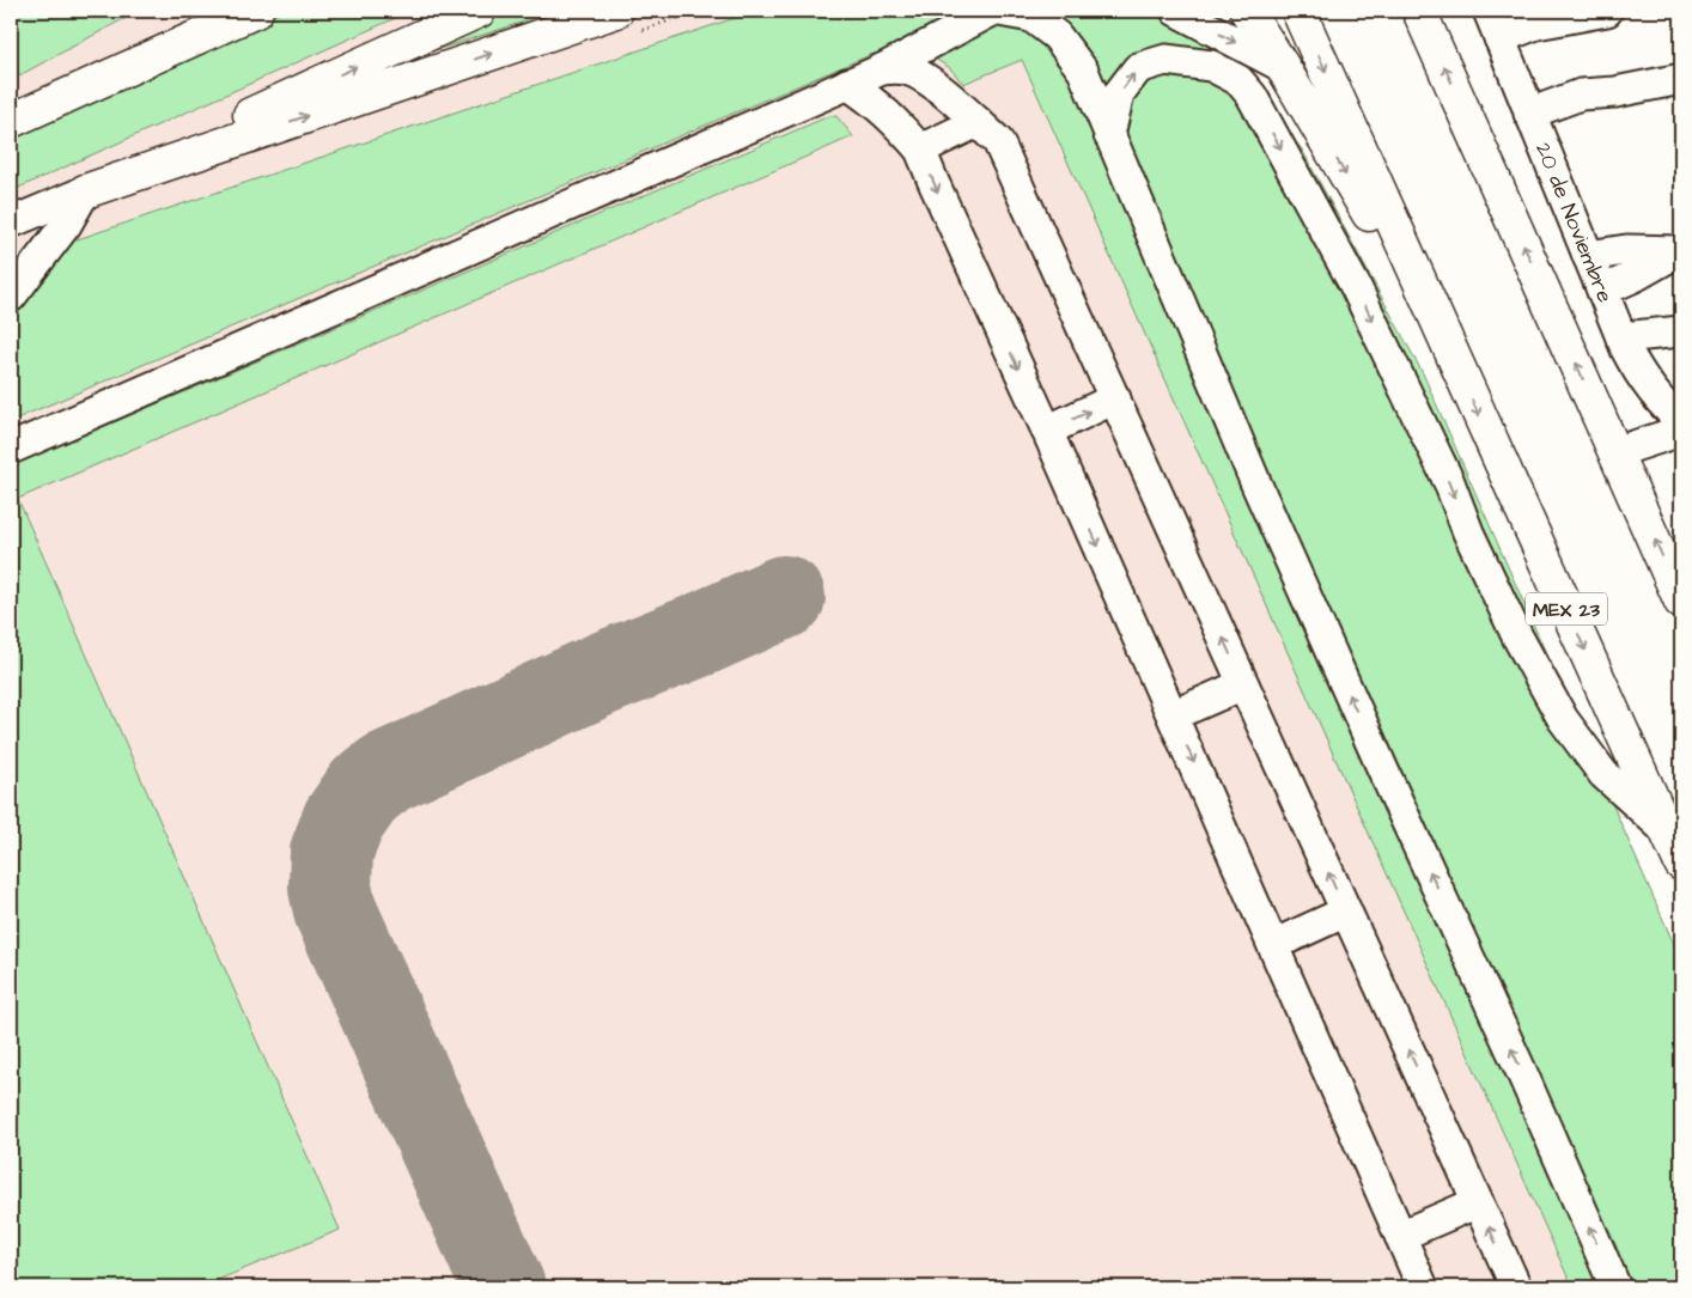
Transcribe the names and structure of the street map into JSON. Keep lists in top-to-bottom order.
{
  "streets": {
    "highway": ["MEX 23"],
    "street": ["20 de Noviembre"]
  }
}
